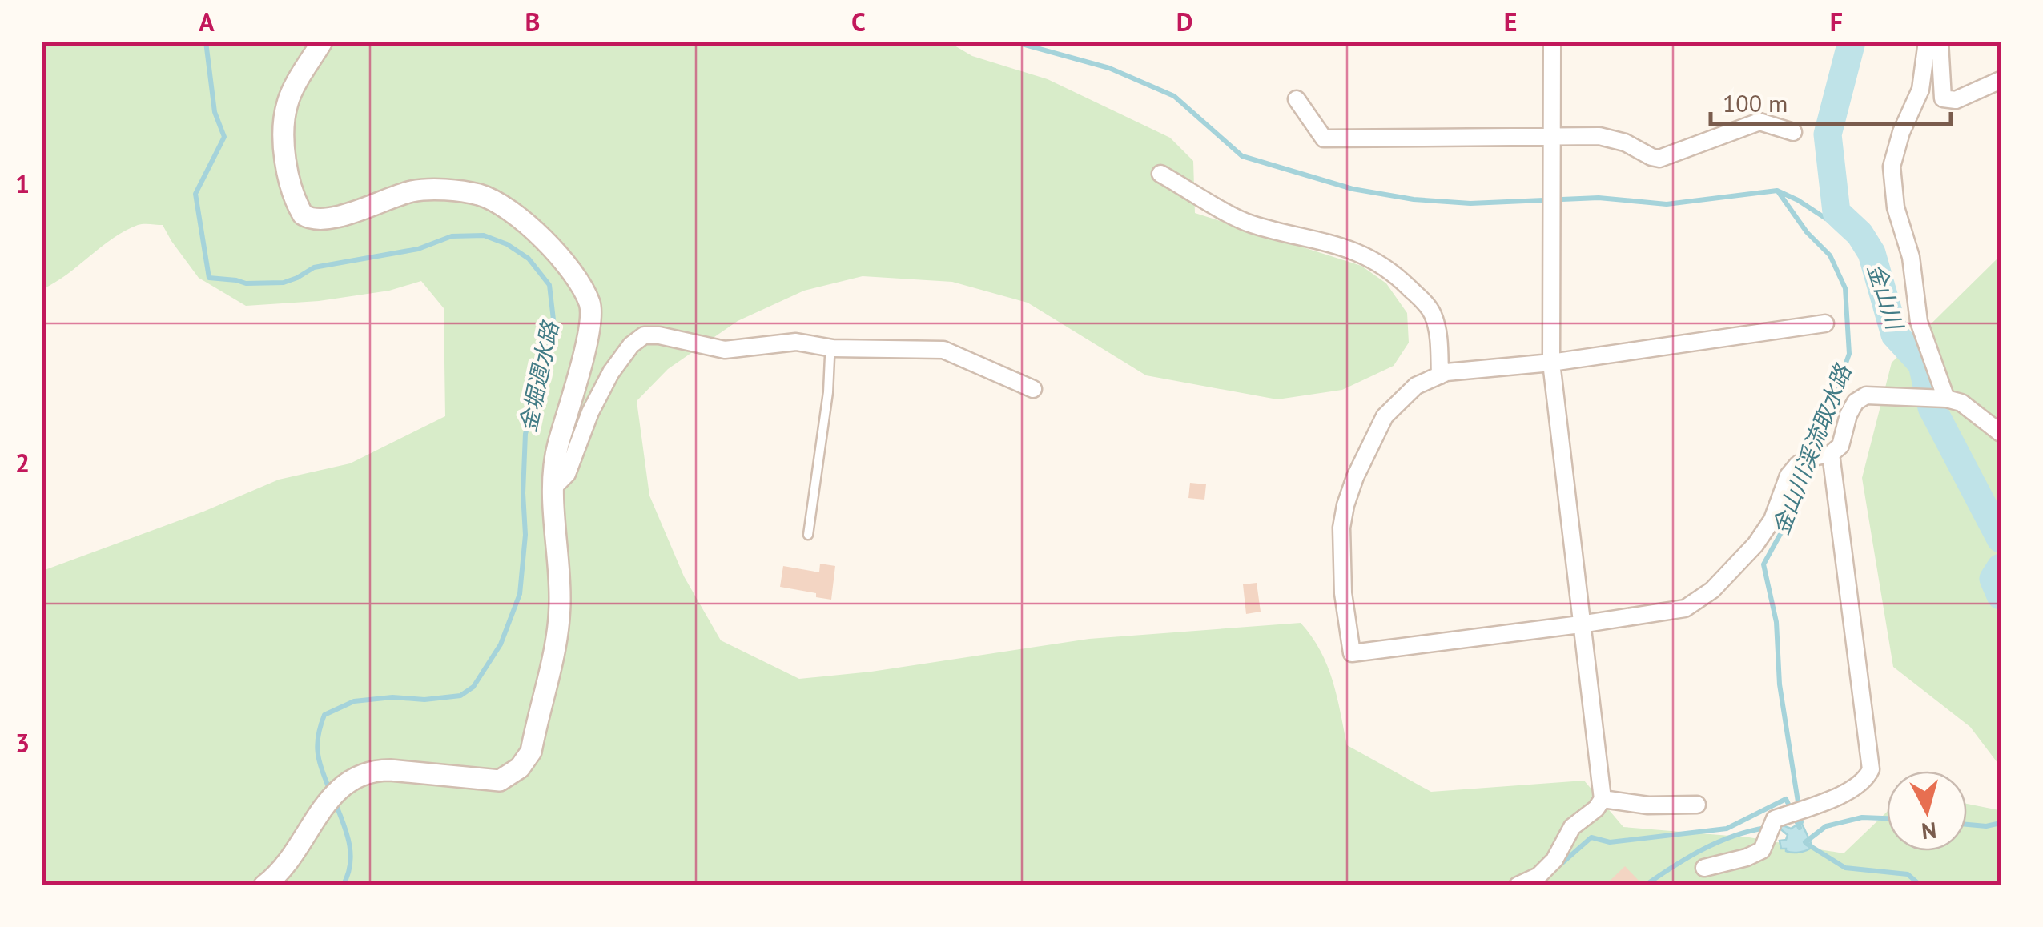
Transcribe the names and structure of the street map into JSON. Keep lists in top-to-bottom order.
{
  "water": ["金山川", "金堀週水路", "金山川渓流取水路"],
  "scale_bar": "100 m",
  "north": "bottom",
  "grid": {
    "columns": [
      "A",
      "B",
      "C",
      "D",
      "E",
      "F"
    ],
    "rows": ["1", "2", "3"]
  }
}
